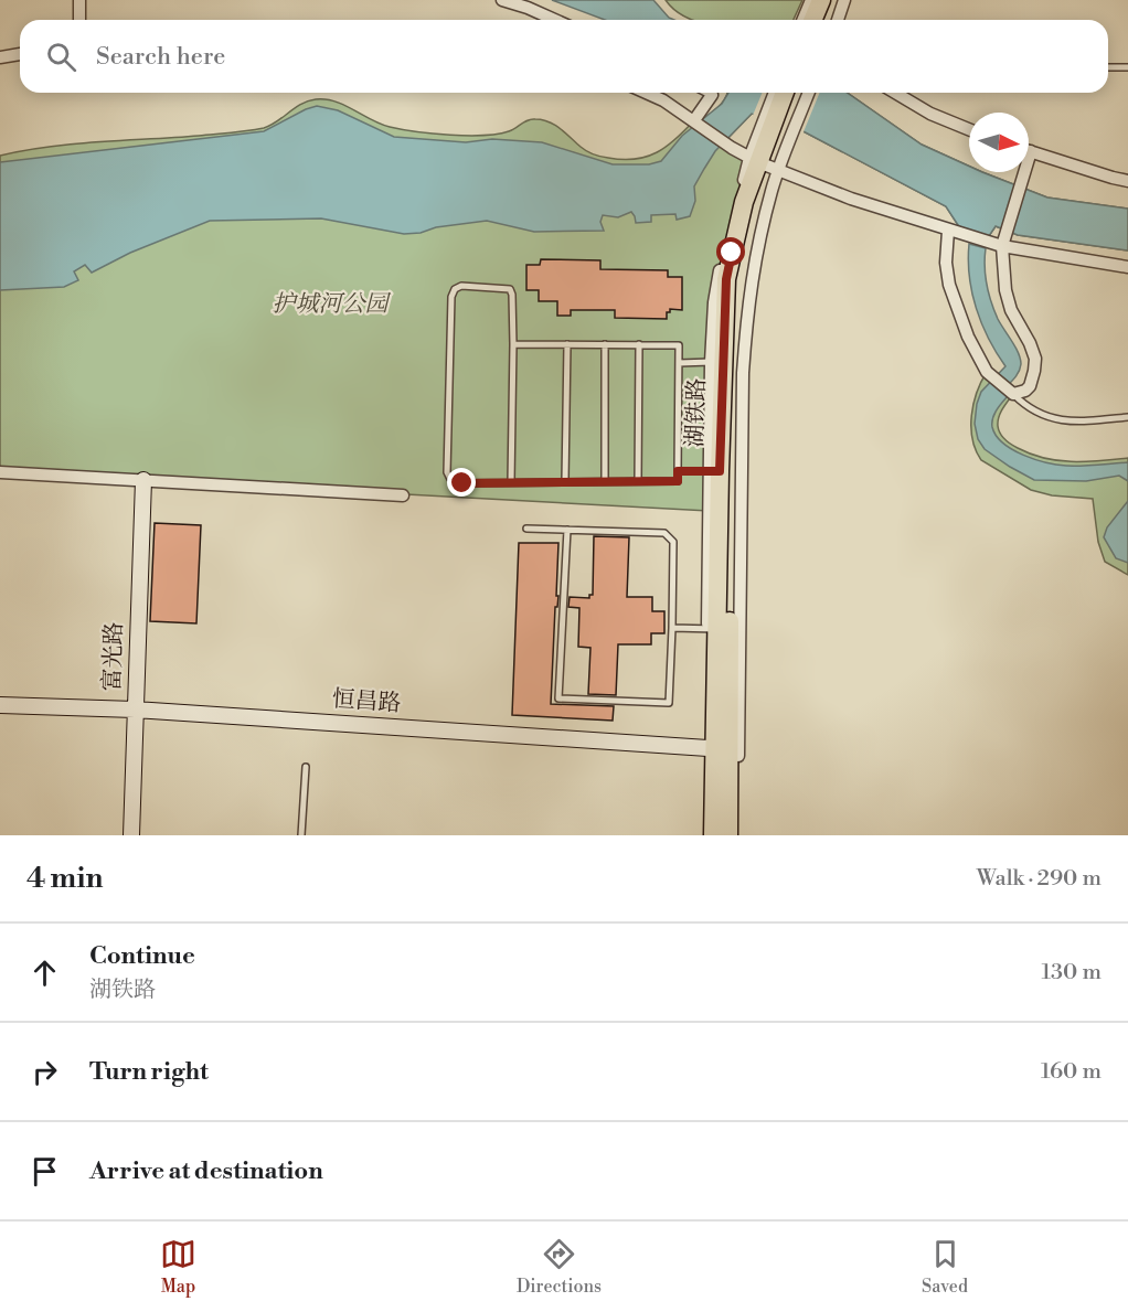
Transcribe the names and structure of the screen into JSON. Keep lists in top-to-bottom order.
{
  "streets": {
    "main road": ["湖铁路"],
    "street": ["富光路", "恒昌路"]
  },
  "crossings": [
    ["湖铁路", "恒昌路"],
    ["富光路", "恒昌路"]
  ],
  "parks": ["护城河公园"],
  "north": "right",
  "page": {
    "search": "Search here",
    "heading": ["4 min", "Walk · 290 m"],
    "list": [
      ["Continue", "湖铁路", "130 m"],
      ["Turn right", "160 m"],
      "Arrive at destination"
    ],
    "nav": ["Map", "Directions", "Saved"]
  }
}
